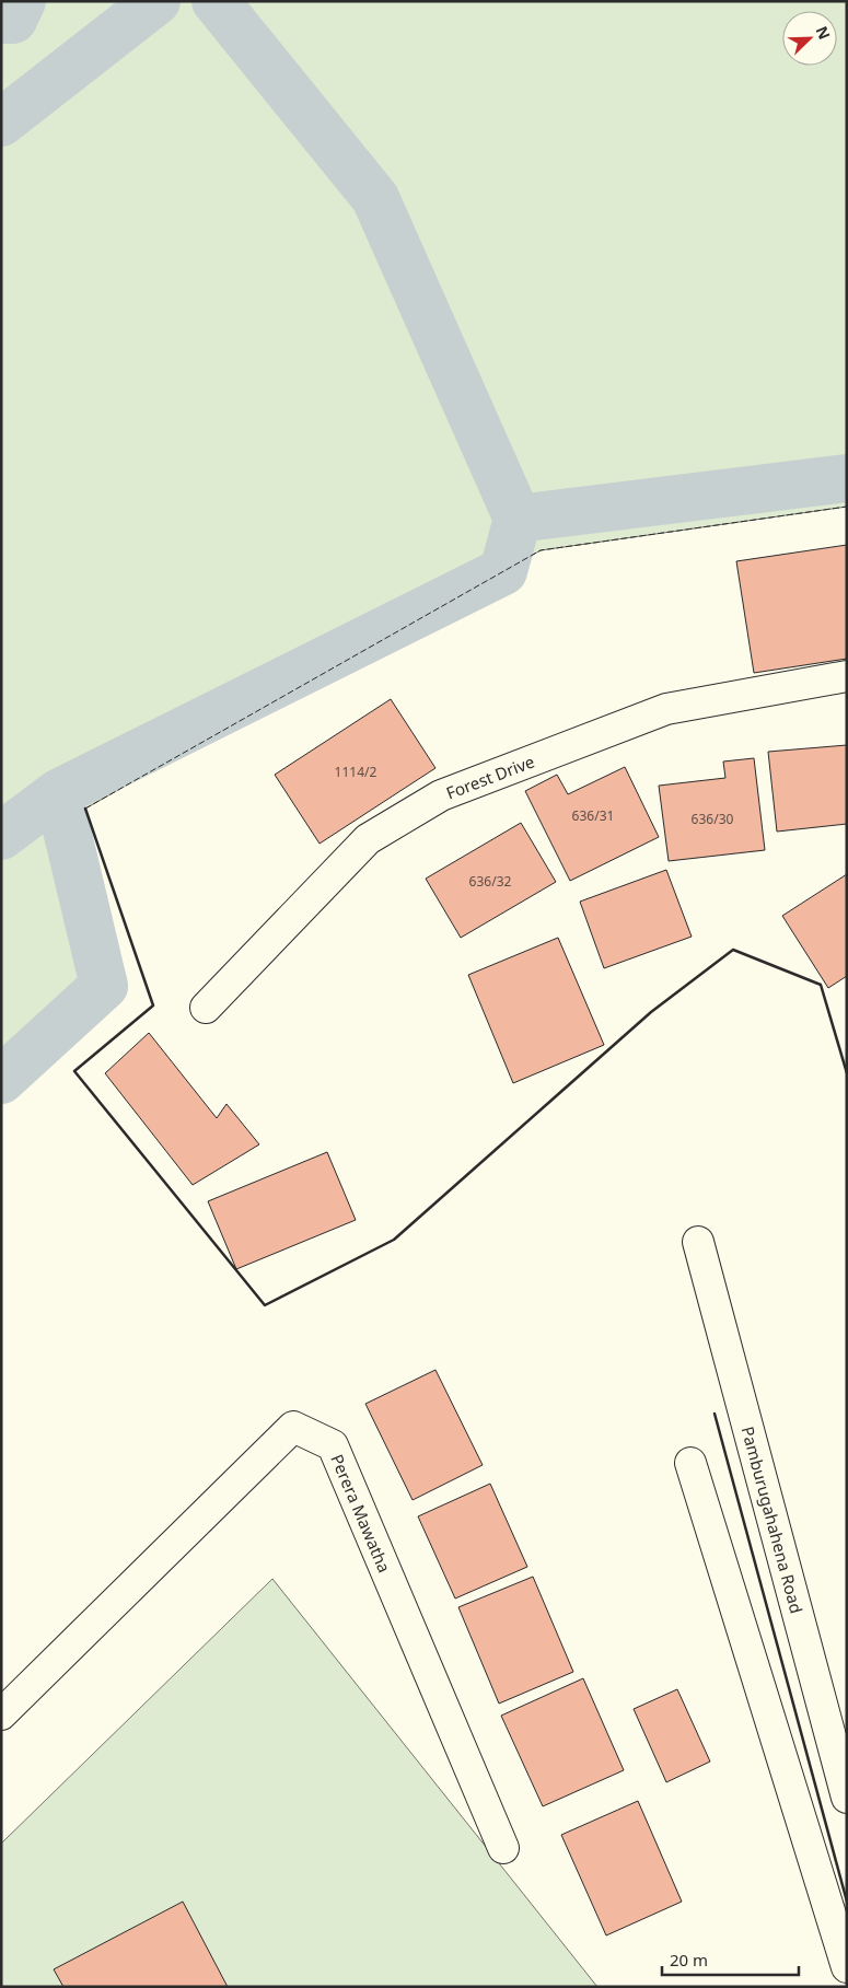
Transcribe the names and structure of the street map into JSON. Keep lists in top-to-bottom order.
{
  "streets": {
    "street": ["Forest Drive", "Perera Mawatha", "Pamburugahahena Road"]
  },
  "house_numbers": [
    "1114/2",
    "636/31",
    "636/30",
    "636/32"
  ],
  "scale_bar": "20 m",
  "north": "top right"
}
